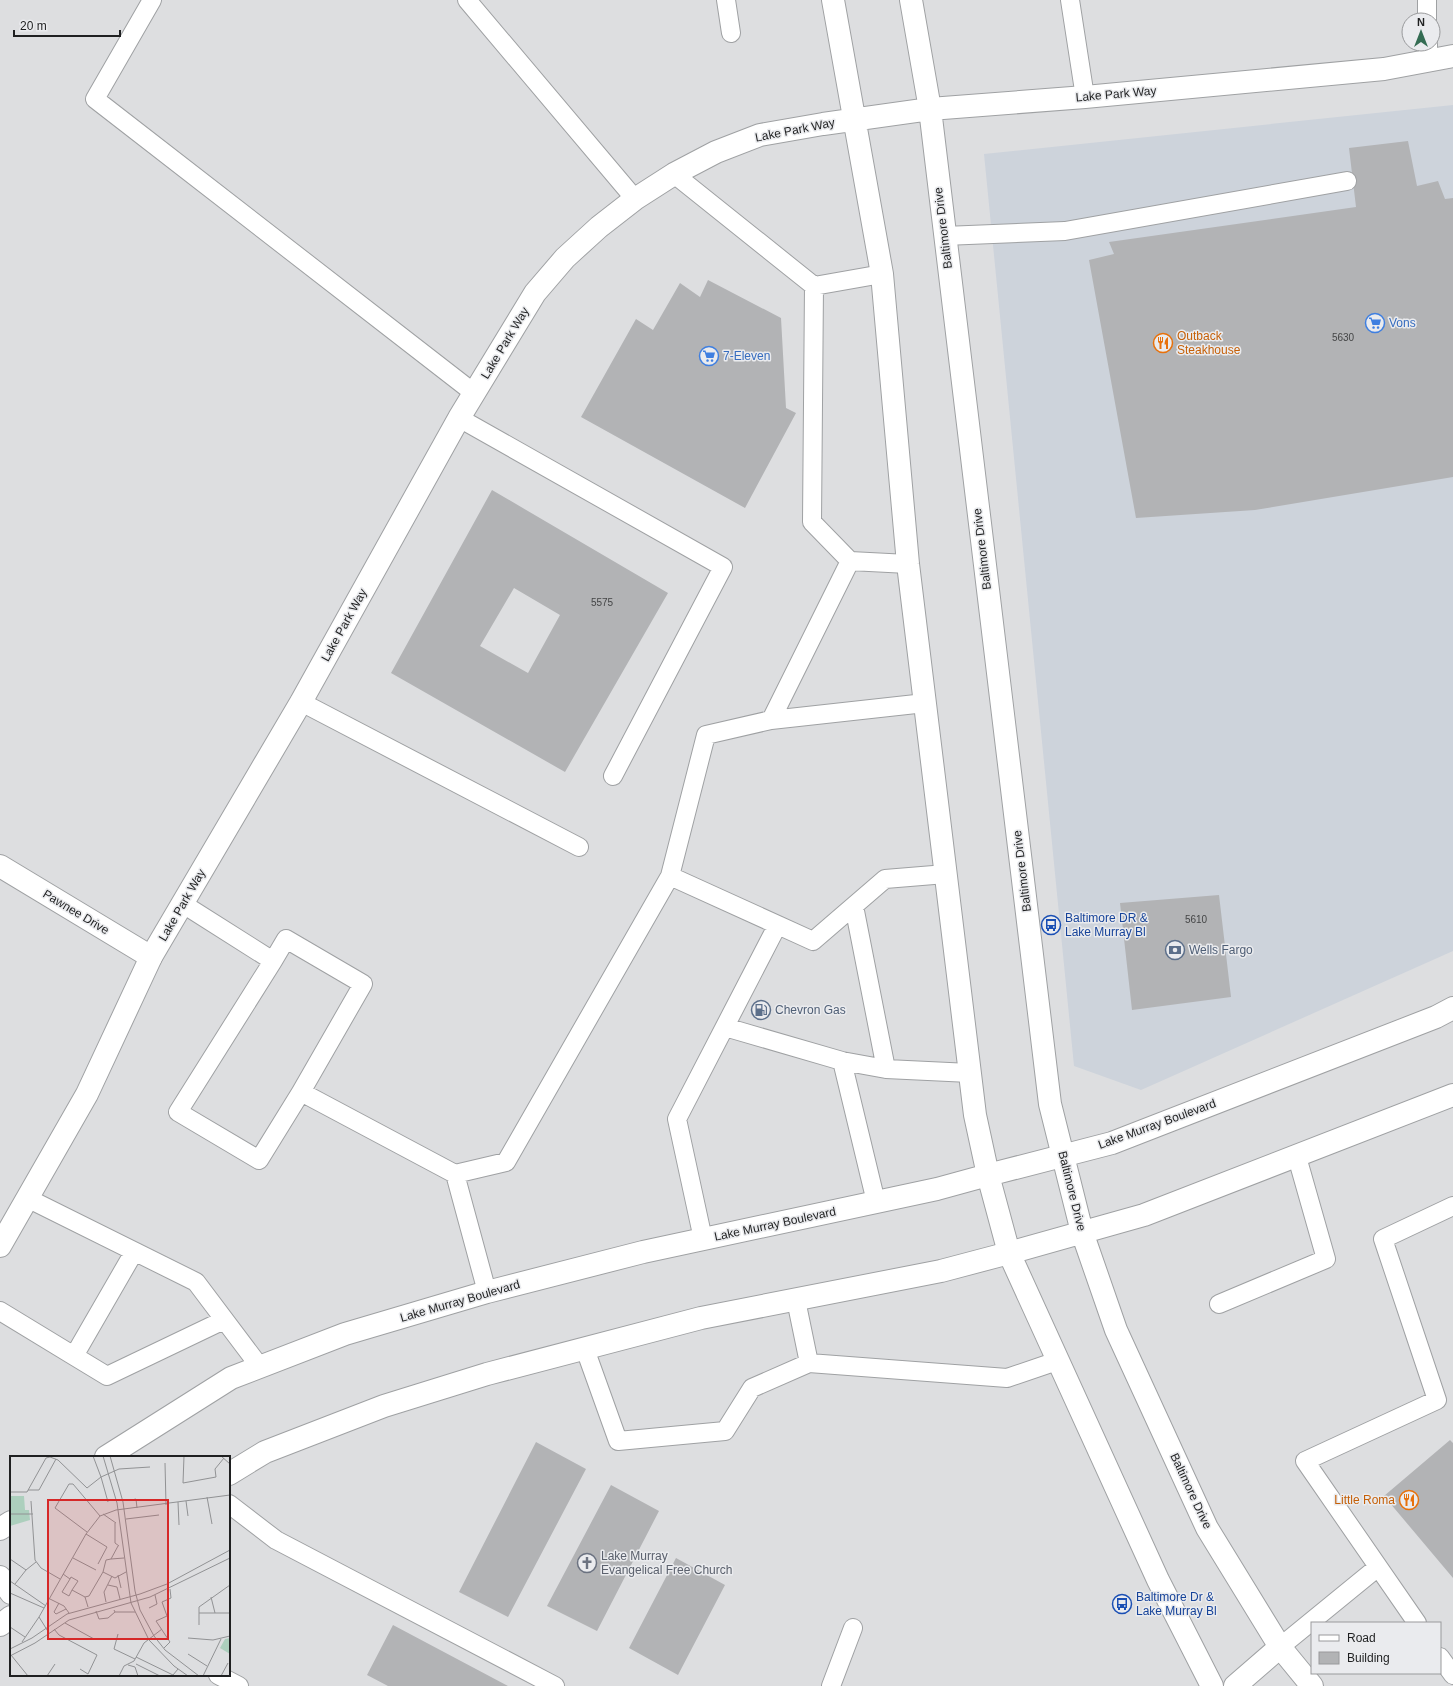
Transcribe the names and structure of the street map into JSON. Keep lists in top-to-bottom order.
{
  "streets": {
    "main road": [
      "Lake Park Way",
      "Baltimore Drive",
      "Pawnee Drive",
      "Lake Murray Boulevard"
    ]
  },
  "crossings": [
    ["Lake Park Way", "Baltimore Drive"],
    ["Lake Park Way", "Pawnee Drive"],
    ["Baltimore Drive", "Lake Murray Boulevard"]
  ],
  "places": {
    "supermarket": ["Vons", "7-Eleven"],
    "restaurant": ["Outback Steakhouse", "Little Roma"],
    "bus stop": ["Baltimore DR & Lake Murray Bl", "Baltimore Dr & Lake Murray Bl"],
    "bank": ["Wells Fargo"],
    "fuel station": ["Chevron Gas"],
    "church": ["Lake Murray Evangelical Free Church"]
  },
  "house_numbers": ["5630", "5575", "5610"],
  "legend": ["Road", "Building"],
  "scale_bar": "20 m",
  "north": "top"
}
